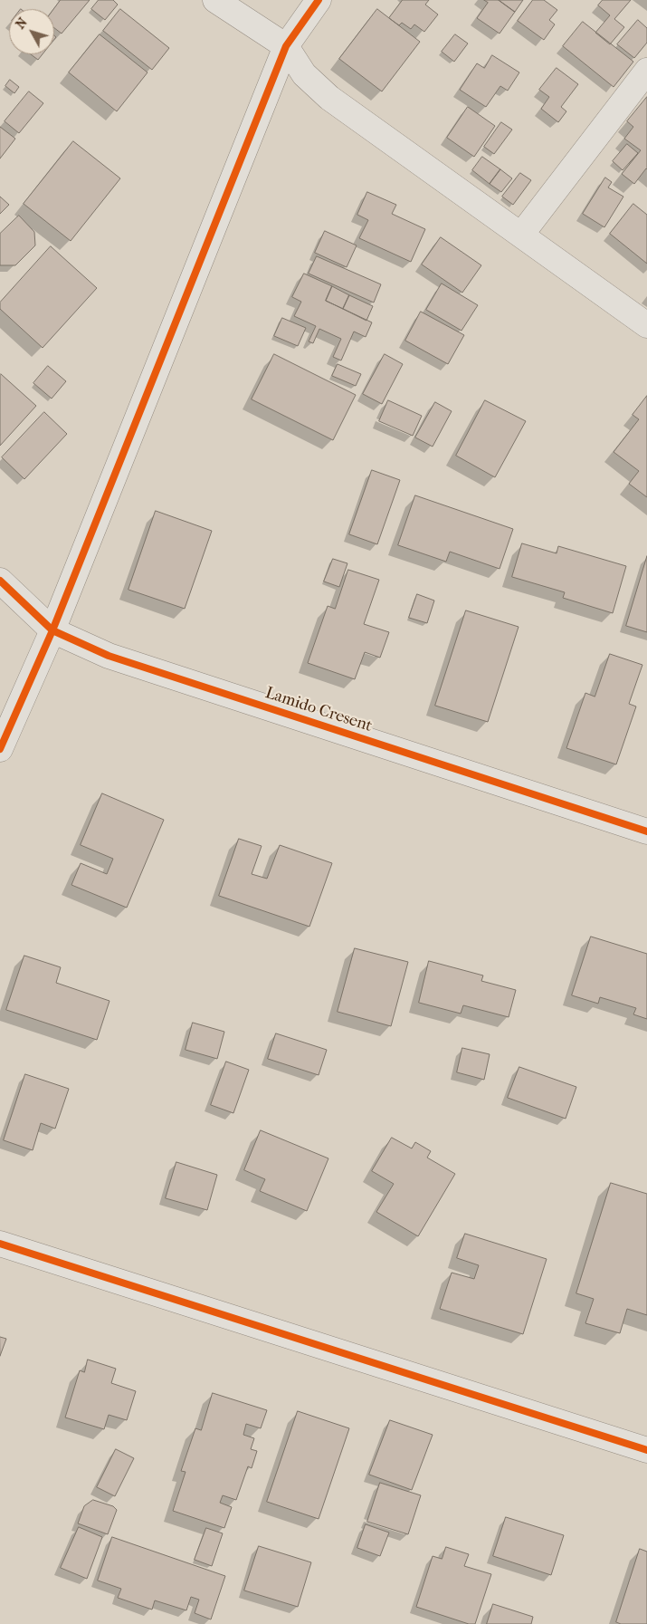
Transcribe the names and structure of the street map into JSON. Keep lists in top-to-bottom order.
{
  "streets": {
    "street": ["Lamido Cresent"]
  },
  "north": "top left"
}
